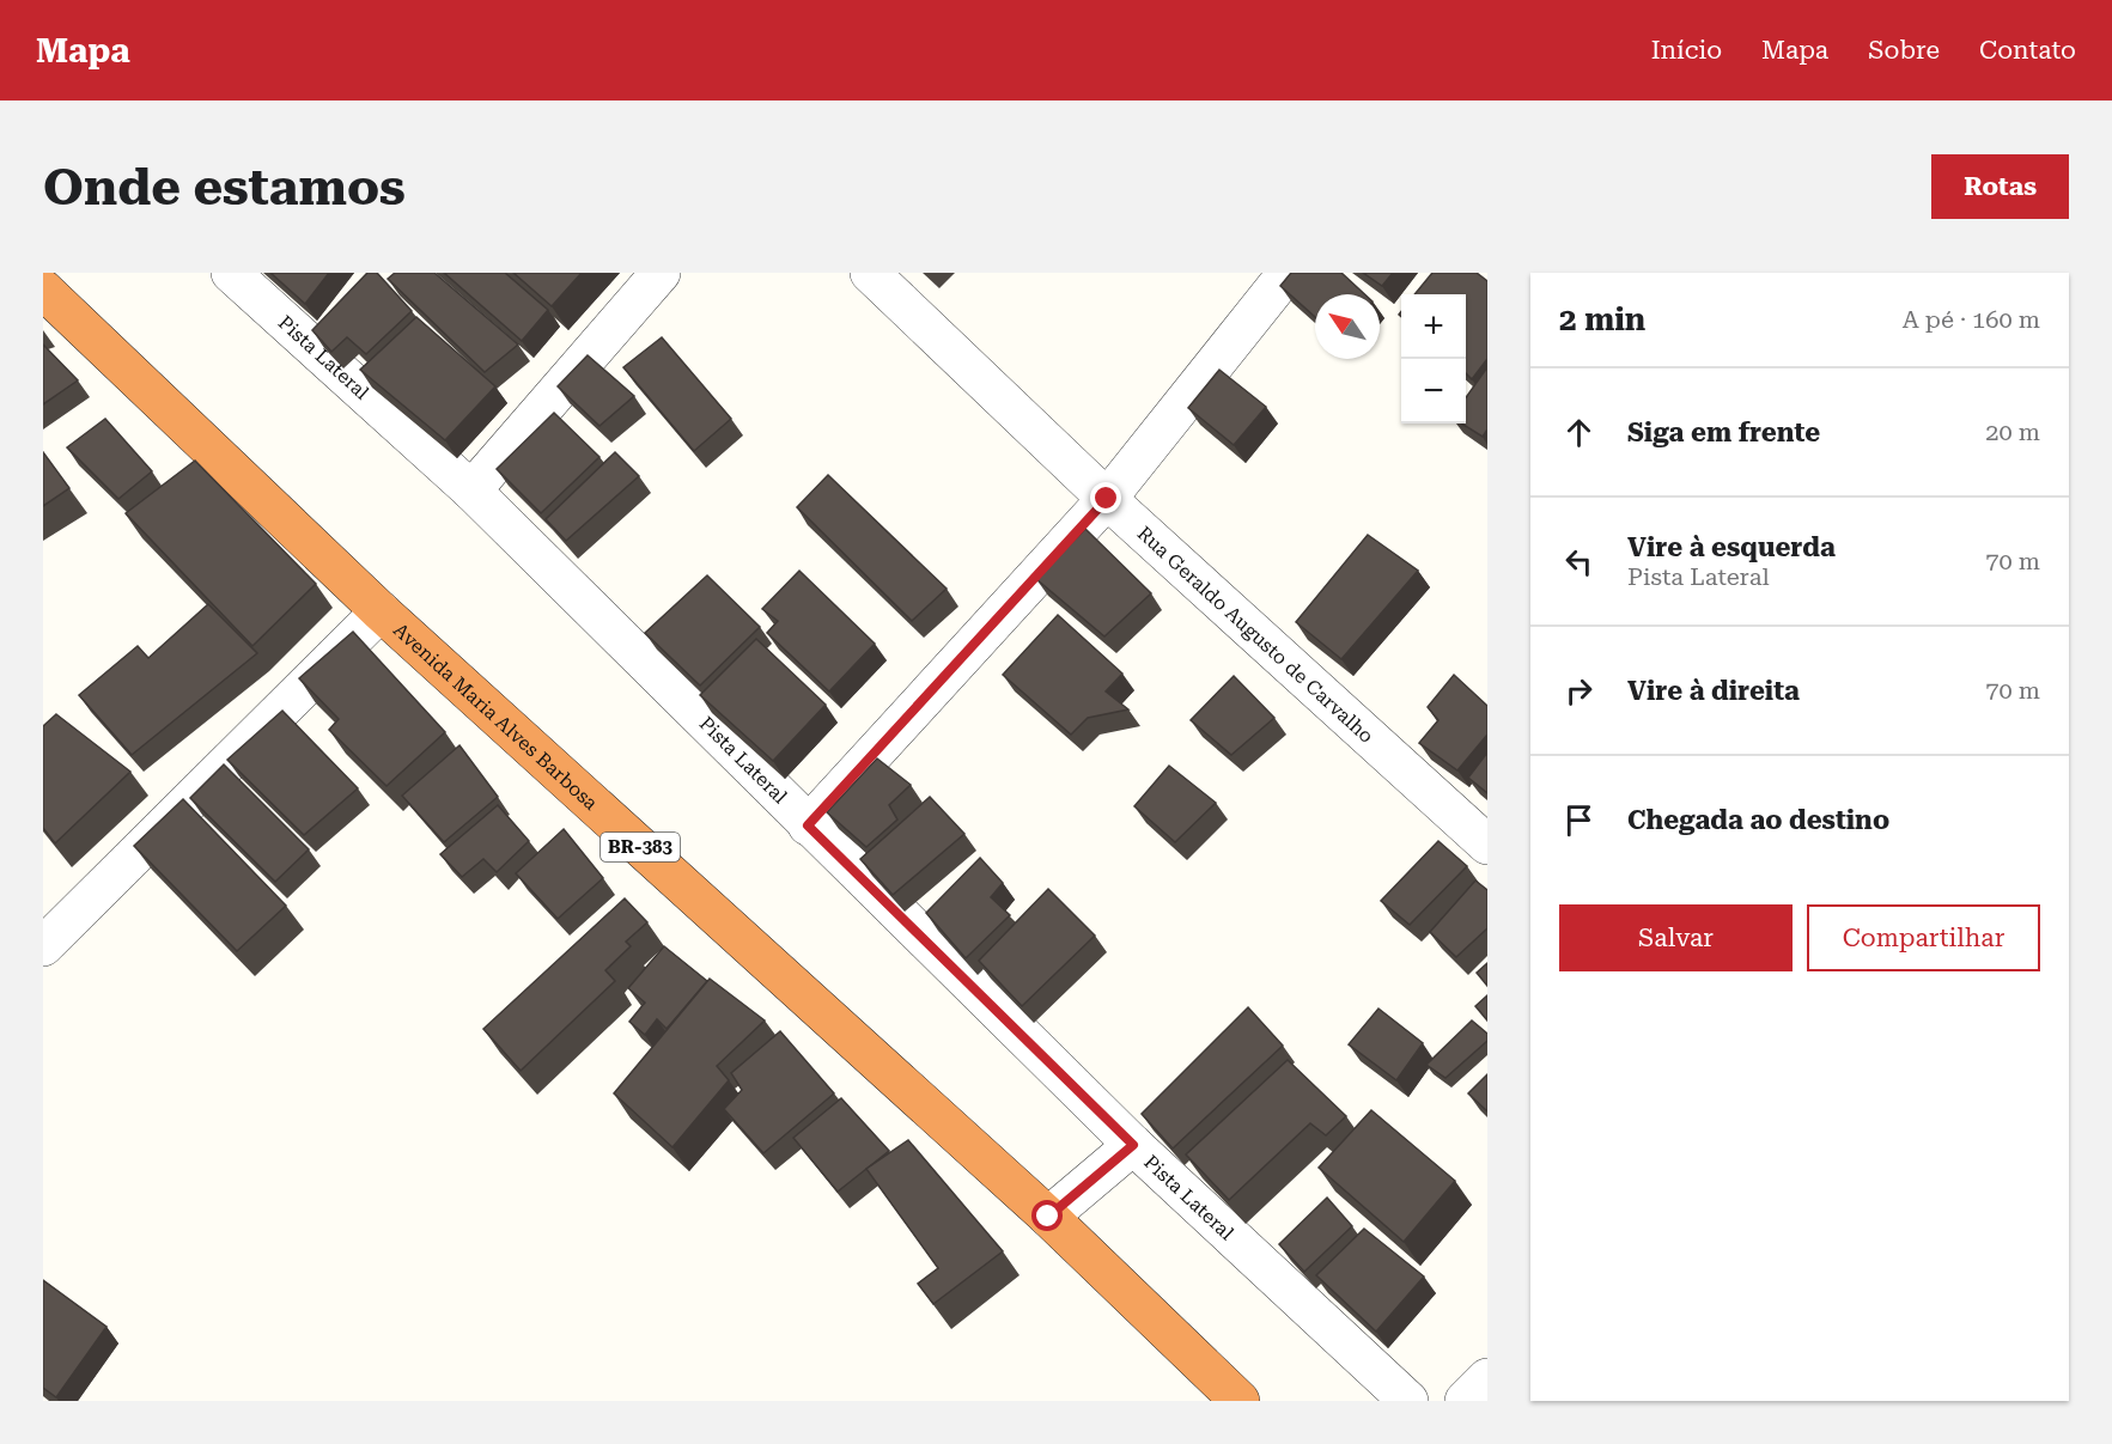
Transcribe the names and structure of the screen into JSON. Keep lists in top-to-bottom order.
{
  "streets": {
    "highway": ["Avenida Maria Alves Barbosa", "BR-383"],
    "street": ["Pista Lateral", "Rua Geraldo Augusto de Carvalho"]
  },
  "north": "top left",
  "page": {
    "header": "Mapa",
    "nav": [
      "Início",
      "Mapa",
      "Sobre",
      "Contato"
    ],
    "buttons": [
      "Rotas",
      ["Salvar", "Compartilhar"]
    ],
    "title": "Onde estamos",
    "heading": ["2 min", "A pé · 160 m"],
    "map_buttons": ["+", "−"],
    "list": [
      ["Siga em frente", "20 m"],
      ["Vire à esquerda", "Pista Lateral", "70 m"],
      ["Vire à direita", "70 m"],
      "Chegada ao destino"
    ]
  }
}
